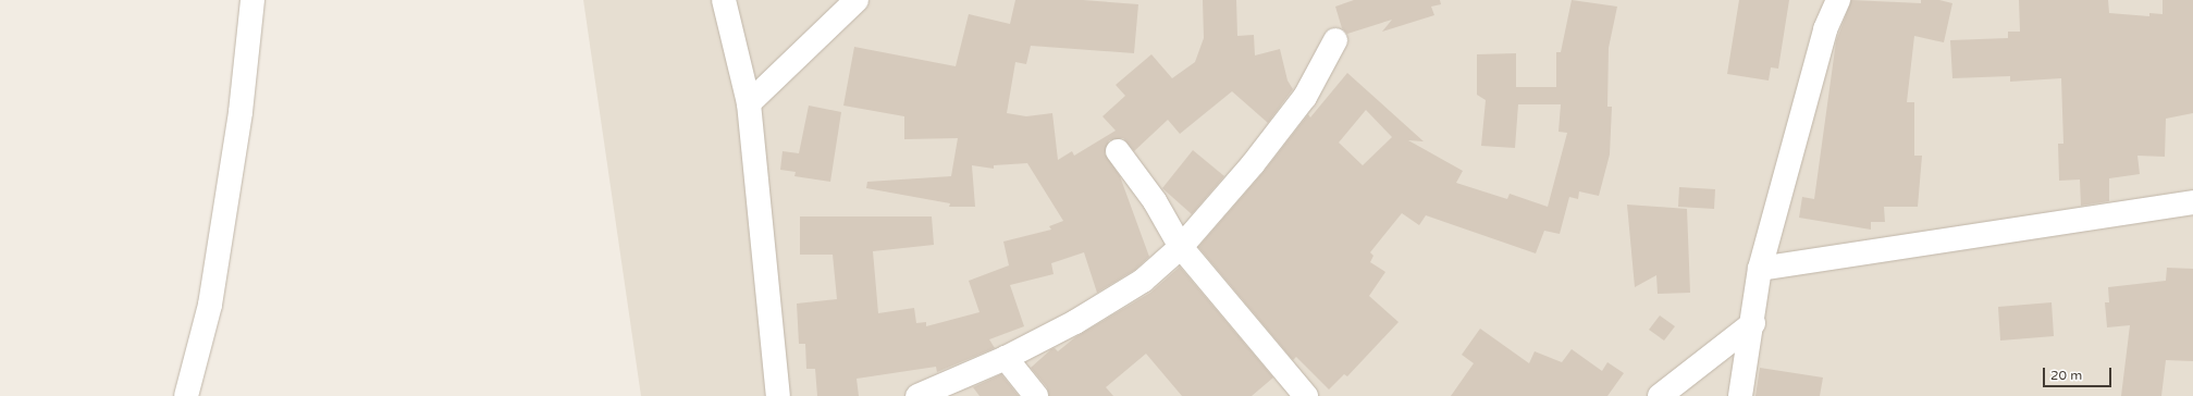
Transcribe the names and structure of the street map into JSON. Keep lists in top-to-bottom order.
{
  "scale_bar": "20 m"
}
